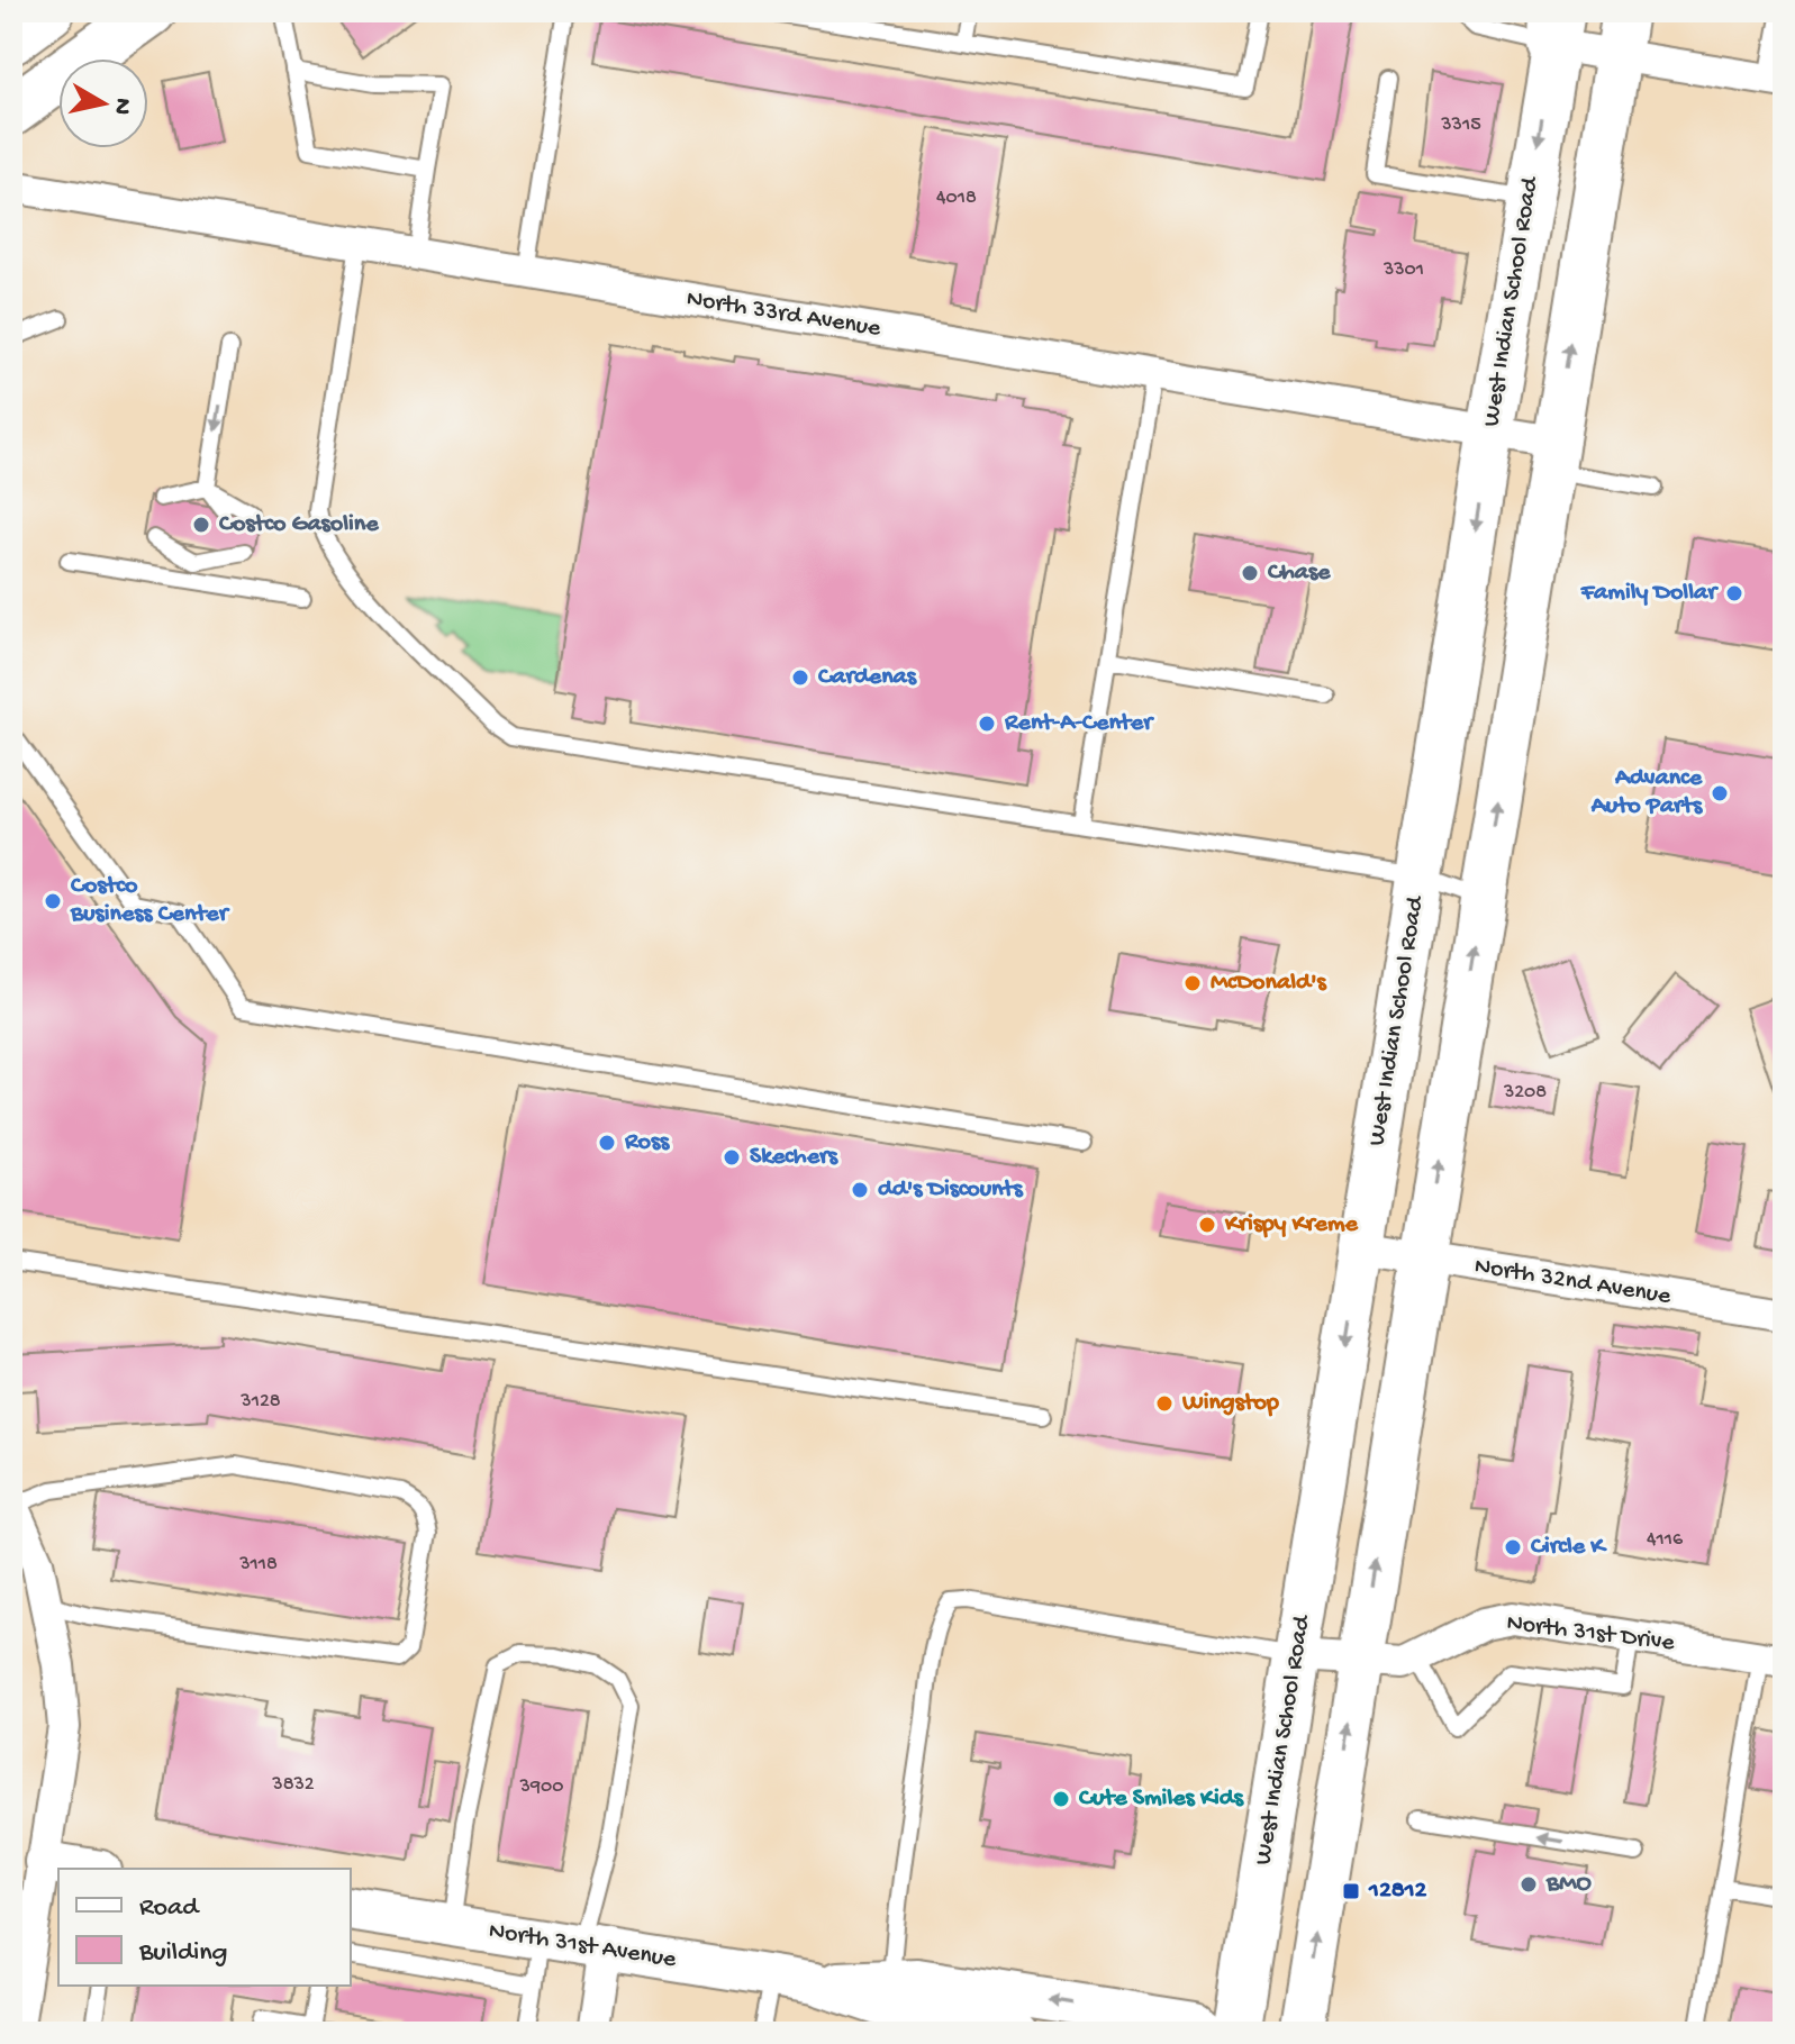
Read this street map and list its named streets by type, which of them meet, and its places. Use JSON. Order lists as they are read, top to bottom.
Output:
{
  "streets": {
    "main road": ["West Indian School Road"],
    "street": [
      "North 33rd Avenue",
      "North 32nd Avenue",
      "North 31st Drive",
      "North 31st Avenue"
    ]
  },
  "crossings": [
    ["West Indian School Road", "North 33rd Avenue"],
    ["West Indian School Road", "North 32nd Avenue"],
    ["West Indian School Road", "North 31st Drive"]
  ],
  "places": {
    "other": [
      "Costco Gasoline",
      "Chase",
      "Family Dollar",
      "Cardenas",
      "Rent-A-Center",
      "Advance Auto Parts",
      "Costco Business Center",
      "McDonald's",
      "Ross",
      "Skechers",
      "dd's Discounts",
      "Krispy Kreme",
      "Wingstop",
      "Circle K",
      "Cute Smiles Kids",
      "BMO"
    ],
    "transit": ["12812"]
  },
  "house_numbers": [
    "3315",
    "4018",
    "3301",
    "3208",
    "3128",
    "4116",
    "3118",
    "3832",
    "3900"
  ],
  "legend": ["Road", "Building"],
  "north": "right"
}
